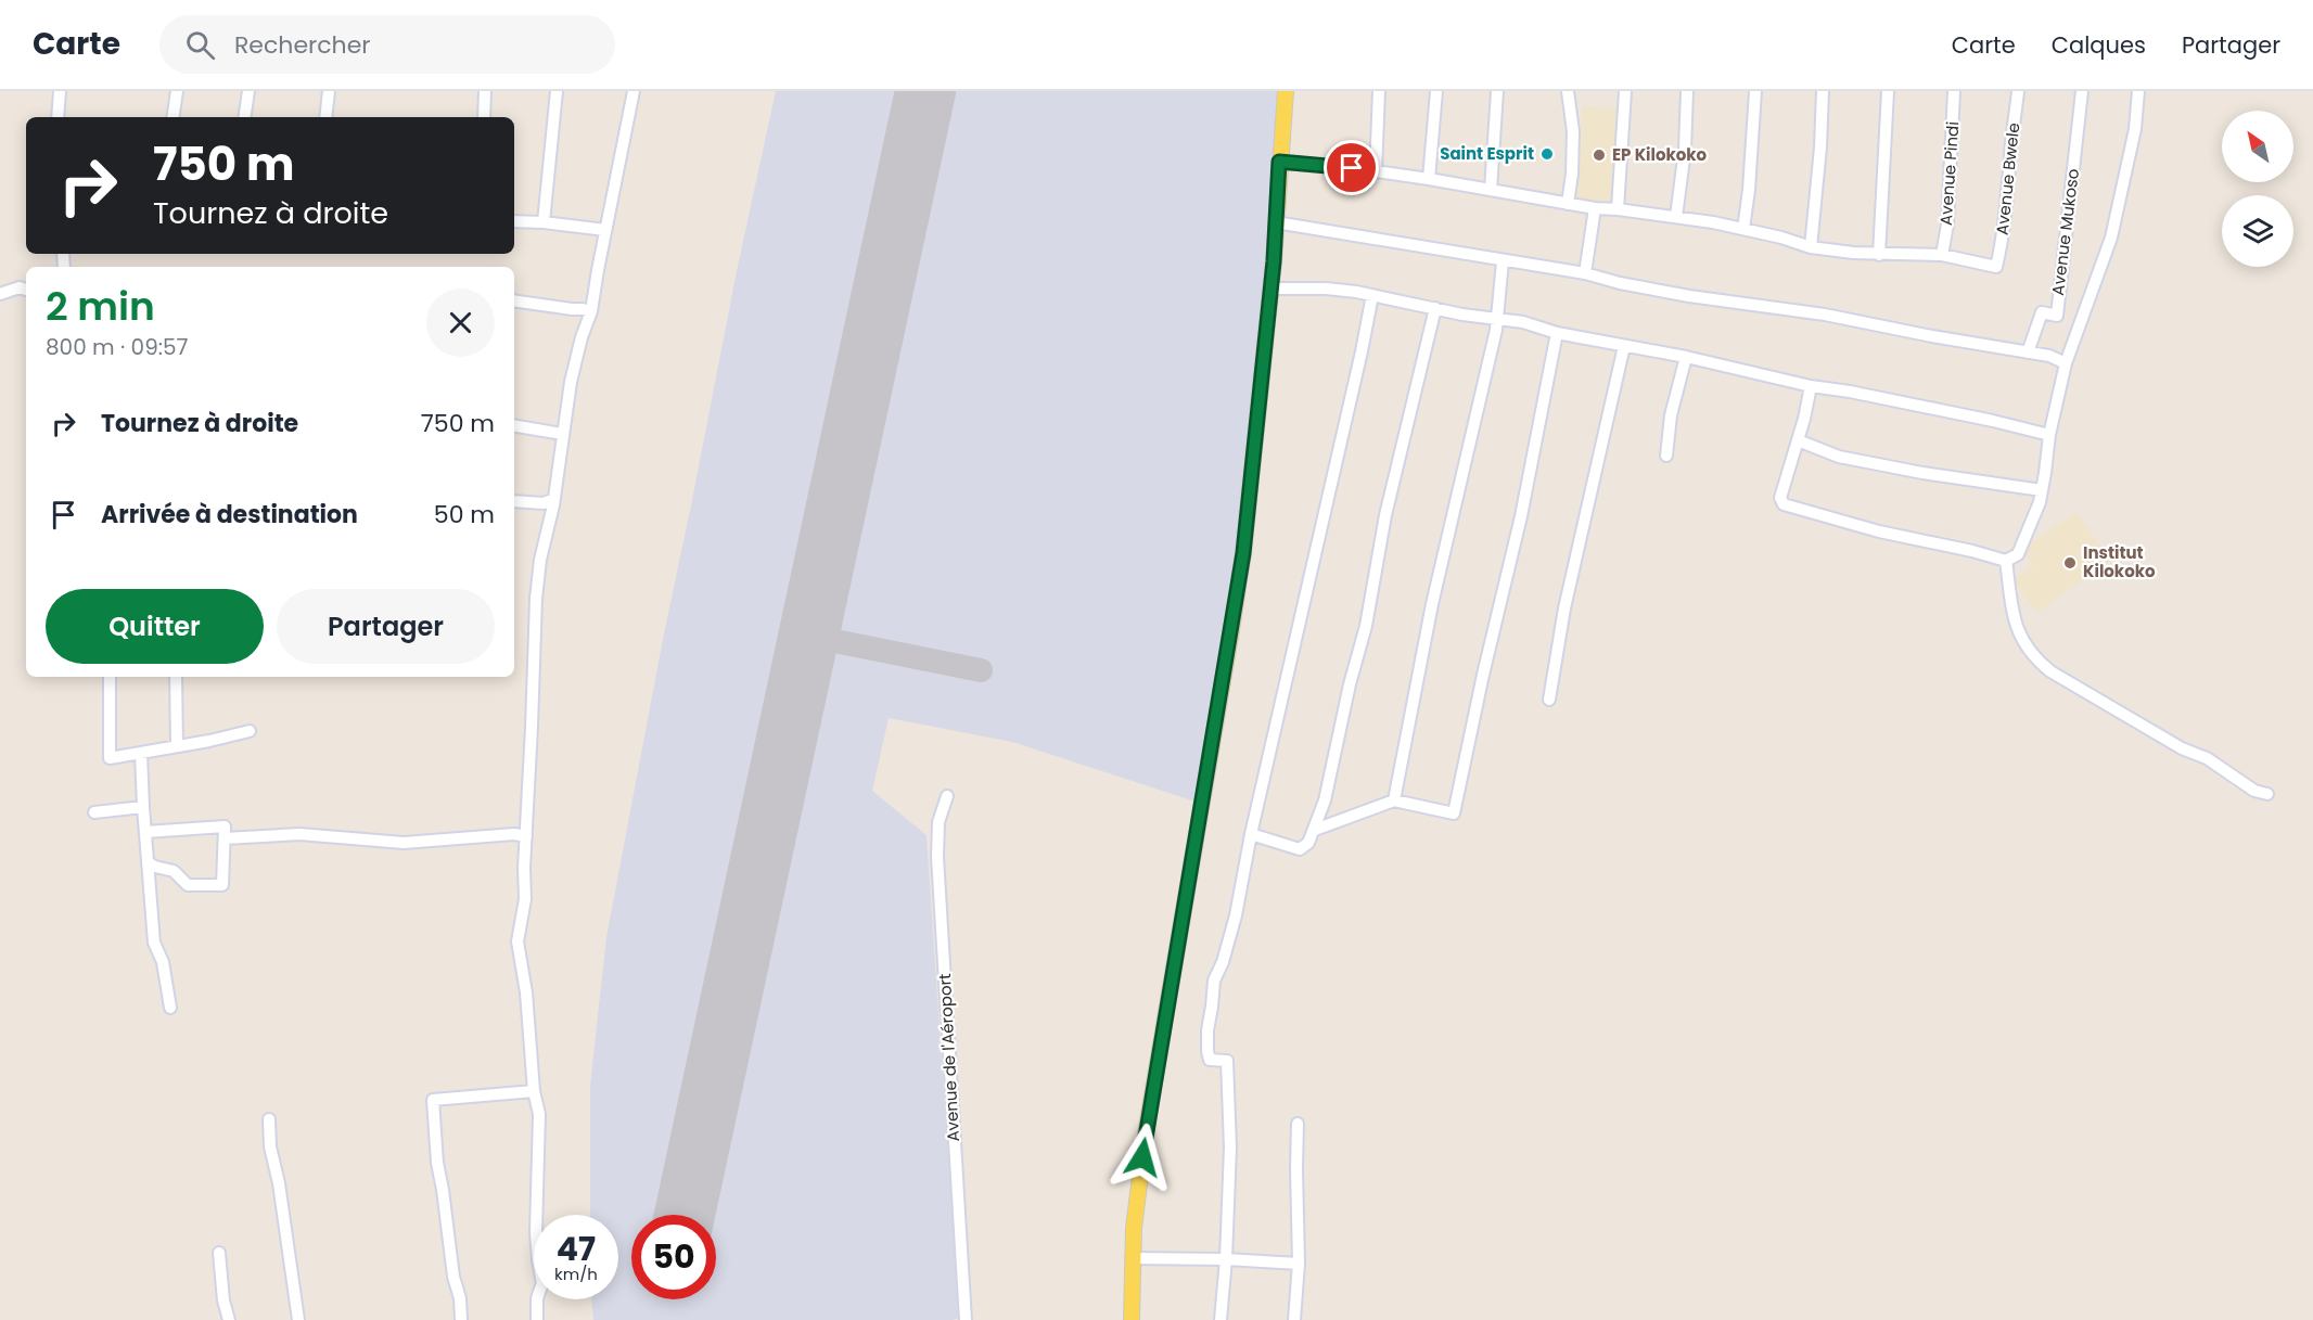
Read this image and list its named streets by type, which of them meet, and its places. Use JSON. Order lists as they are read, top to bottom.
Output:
{
  "streets": {
    "street": [
      "Avenue Pindi",
      "Avenue Bwele",
      "Avenue Mukoso",
      "Avenue de l'Aéroport"
    ]
  },
  "crossings": [
    ["Avenue Pindi", "Avenue Bwele"]
  ],
  "places": ["Saint Esprit", "EP Kilokoko", "Institut Kilokoko"],
  "north": "top left",
  "page": {
    "header": "Carte",
    "search": "Rechercher",
    "nav": ["Carte", "Calques", "Partager"],
    "turn": ["750 m", "Tournez à droite"],
    "heading": ["2 min", "800 m · 09:57"],
    "list": [
      {
        "name": "Tournez à droite",
        "value": "750 m"
      },
      {
        "name": "Arrivée à destination",
        "value": "50 m"
      }
    ],
    "buttons": ["Quitter", "Partager"],
    "speed": "47 km/h",
    "limit": "50"
  }
}
